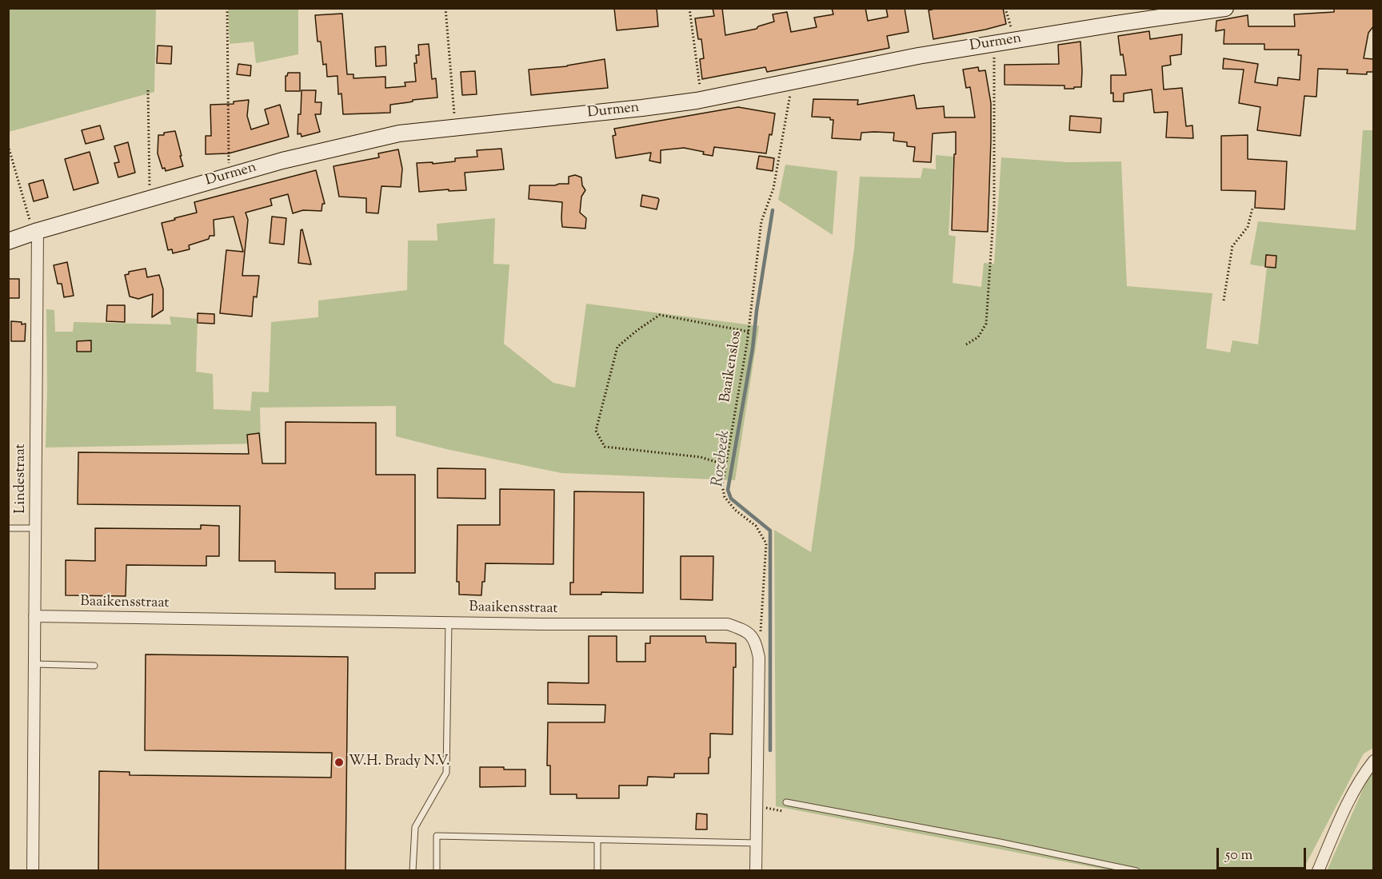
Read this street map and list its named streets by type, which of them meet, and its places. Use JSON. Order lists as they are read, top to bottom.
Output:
{
  "streets": {
    "street": ["Durmen", "Lindestraat", "Baaikensstraat"],
    "path": ["Baaikenslos"]
  },
  "crossings": [
    ["Durmen", "Baaikenslos"],
    ["Durmen", "Lindestraat"],
    ["Baaikenslos", "Baaikensstraat"],
    ["Lindestraat", "Baaikensstraat"]
  ],
  "water": ["Rozebeek"],
  "places": ["W.H. Brady N.V."],
  "scale_bar": "50 m"
}
